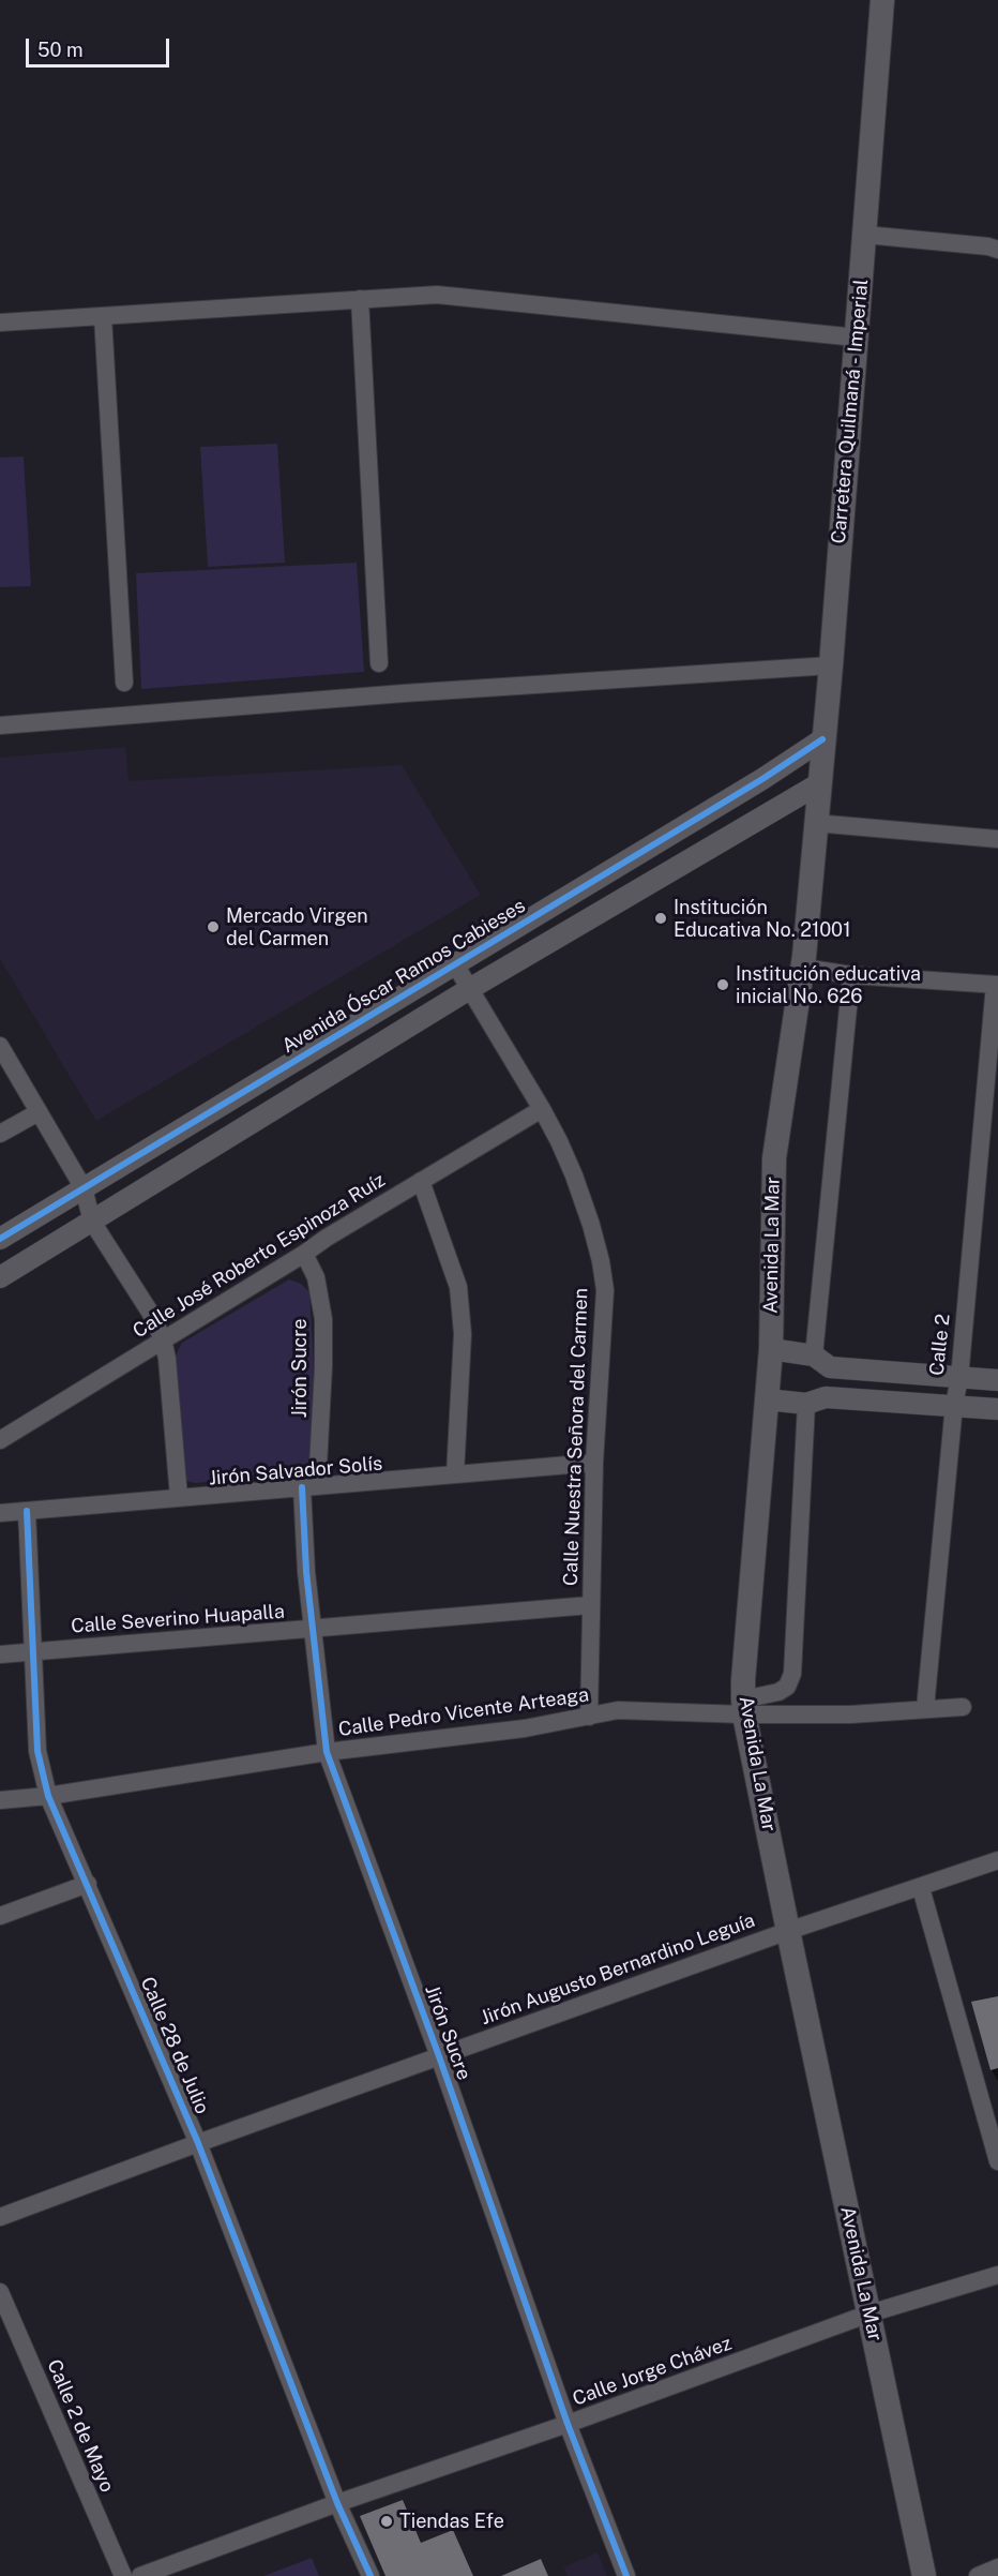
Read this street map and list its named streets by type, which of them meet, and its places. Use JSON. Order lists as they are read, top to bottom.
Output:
{
  "streets": {
    "main road": ["Carretera Quilmaná - Imperial", "Avenida La Mar"],
    "street": [
      "Avenida Óscar Ramos Cabieses",
      "Calle José Roberto Espinoza Ruíz",
      "Calle 2",
      "Jirón Sucre",
      "Calle Nuestra Señora del Carmen",
      "Jirón Salvador Solís",
      "Calle Severino Huapalla",
      "Calle Pedro Vicente Arteaga",
      "Jirón Augusto Bernardino Leguía",
      "Calle 28 de Julio",
      "Calle Jorge Chávez",
      "Calle 2 de Mayo"
    ]
  },
  "crossings": [
    ["Carretera Quilmaná - Imperial", "Avenida Óscar Ramos Cabieses"],
    ["Carretera Quilmaná - Imperial", "Avenida La Mar"],
    ["Avenida Óscar Ramos Cabieses", "Calle Nuestra Señora del Carmen"],
    ["Avenida La Mar", "Calle Pedro Vicente Arteaga"],
    ["Avenida La Mar", "Jirón Augusto Bernardino Leguía"],
    ["Avenida La Mar", "Calle Jorge Chávez"],
    ["Calle José Roberto Espinoza Ruíz", "Jirón Sucre"],
    ["Calle José Roberto Espinoza Ruíz", "Calle Nuestra Señora del Carmen"],
    ["Jirón Sucre", "Jirón Salvador Solís"],
    ["Jirón Sucre", "Calle Severino Huapalla"],
    ["Jirón Sucre", "Calle Pedro Vicente Arteaga"],
    ["Jirón Sucre", "Jirón Augusto Bernardino Leguía"],
    ["Jirón Sucre", "Calle Jorge Chávez"],
    ["Calle Nuestra Señora del Carmen", "Jirón Salvador Solís"],
    ["Calle Nuestra Señora del Carmen", "Calle Severino Huapalla"],
    ["Calle Nuestra Señora del Carmen", "Calle Pedro Vicente Arteaga"],
    ["Jirón Salvador Solís", "Calle 28 de Julio"],
    ["Calle Severino Huapalla", "Calle 28 de Julio"],
    ["Calle Pedro Vicente Arteaga", "Calle 28 de Julio"],
    ["Jirón Augusto Bernardino Leguía", "Calle 28 de Julio"],
    ["Calle 28 de Julio", "Calle Jorge Chávez"]
  ],
  "places": [
    "Institución Educativa No. 21001",
    "Mercado Virgen del Carmen",
    "Institución educativa inicial No. 626",
    "Tiendas Efe"
  ],
  "scale_bar": "50 m"
}
